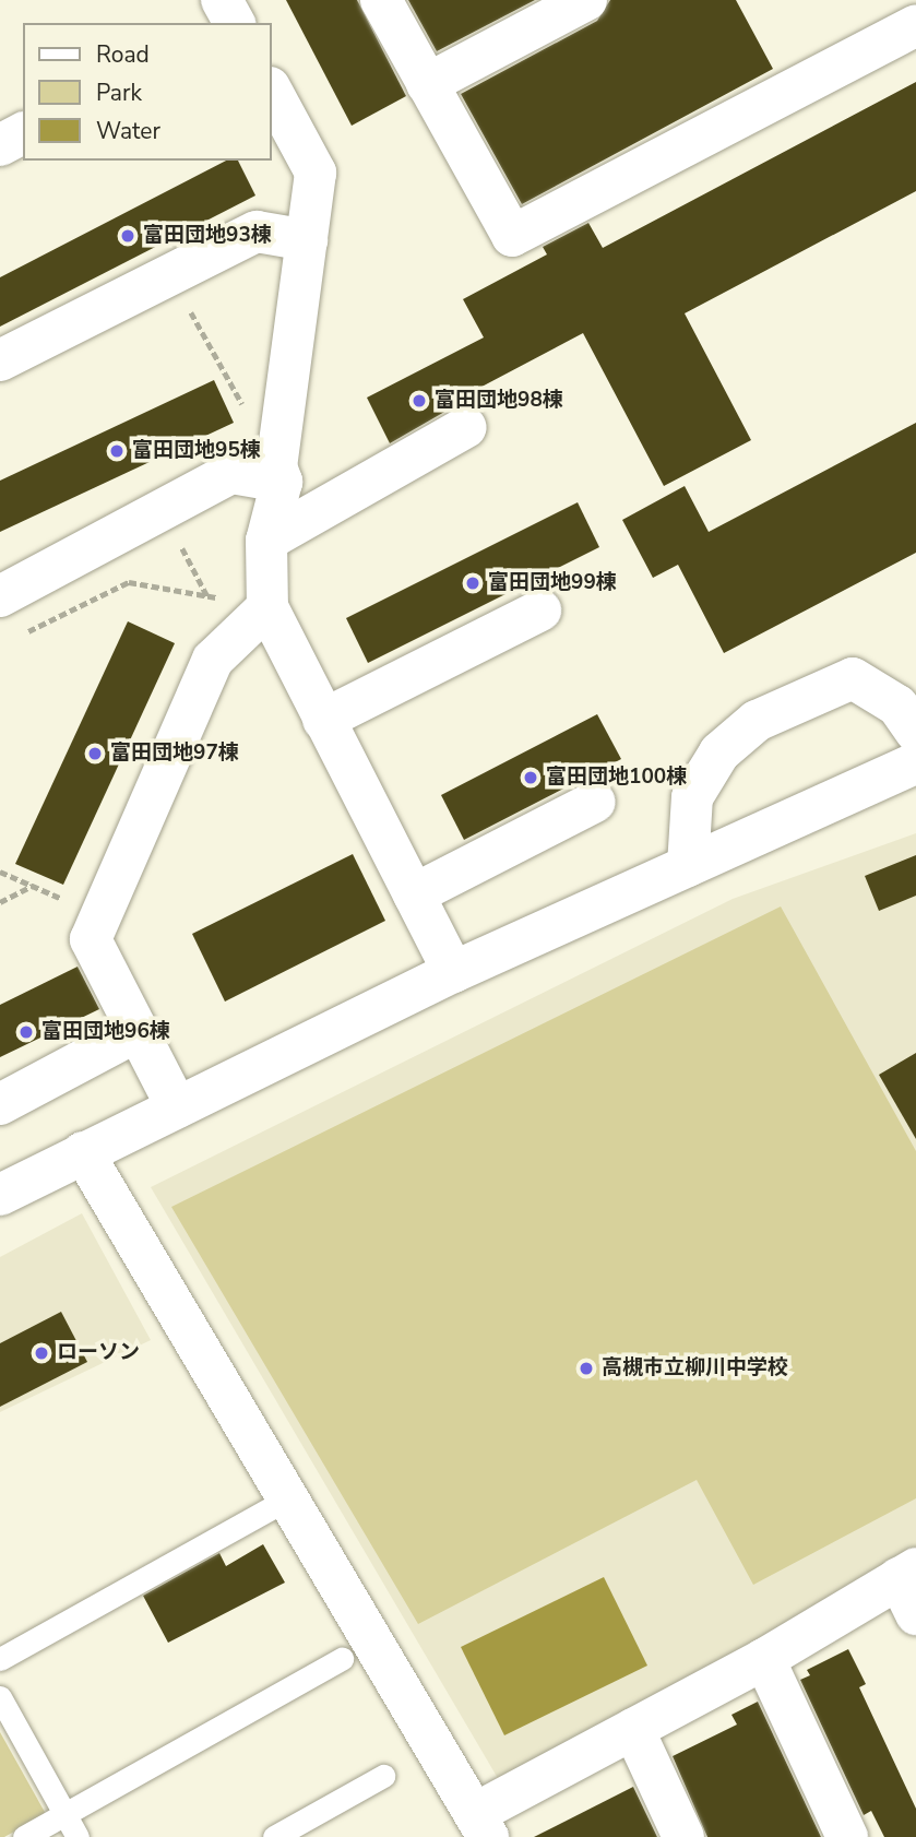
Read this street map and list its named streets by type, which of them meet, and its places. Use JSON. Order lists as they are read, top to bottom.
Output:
{
  "places": [
    "富田団地93棟",
    "富田団地98棟",
    "富田団地95棟",
    "富田団地99棟",
    "富田団地97棟",
    "富田団地100棟",
    "富田団地96棟",
    "ローソン",
    "高槻市立柳川中学校"
  ],
  "legend": ["Road", "Park", "Water"]
}
